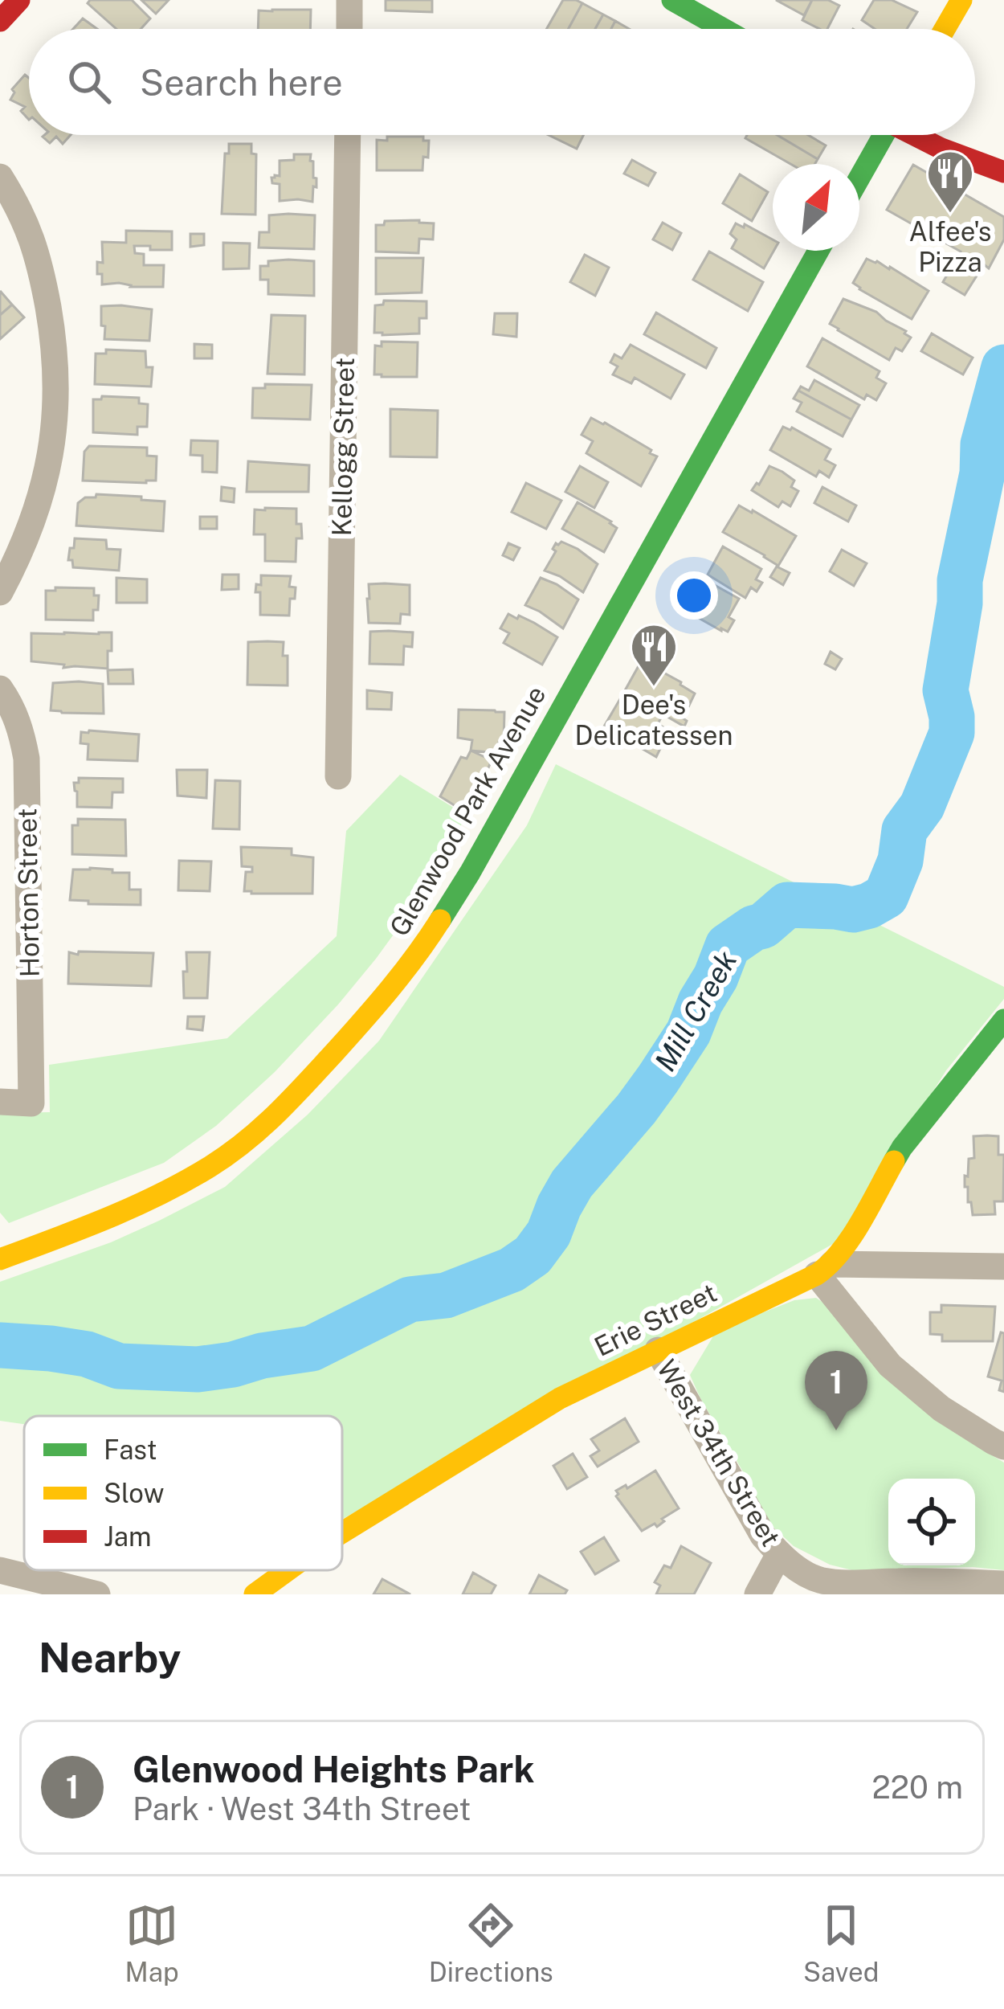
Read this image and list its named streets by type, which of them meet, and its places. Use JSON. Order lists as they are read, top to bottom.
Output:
{
  "streets": {
    "main road": ["Glenwood Park Avenue", "Erie Street"],
    "street": ["Kellogg Street", "Horton Street", "West 34th Street"]
  },
  "crossings": [
    ["Erie Street", "West 34th Street"]
  ],
  "water": ["Mill Creek"],
  "places": {
    "restaurant": ["Alfee's Pizza", "Dee's Delicatessen"]
  },
  "legend": ["Fast", "Slow", "Jam"],
  "north": "top right",
  "page": {
    "search": "Search here",
    "pins": "1",
    "heading": "Nearby",
    "list": [
      {
        "mark": "1",
        "name": "Glenwood Heights Park",
        "note": "Park · West 34th Street",
        "value": "220 m"
      }
    ],
    "nav": ["Map", "Directions", "Saved"]
  }
}
